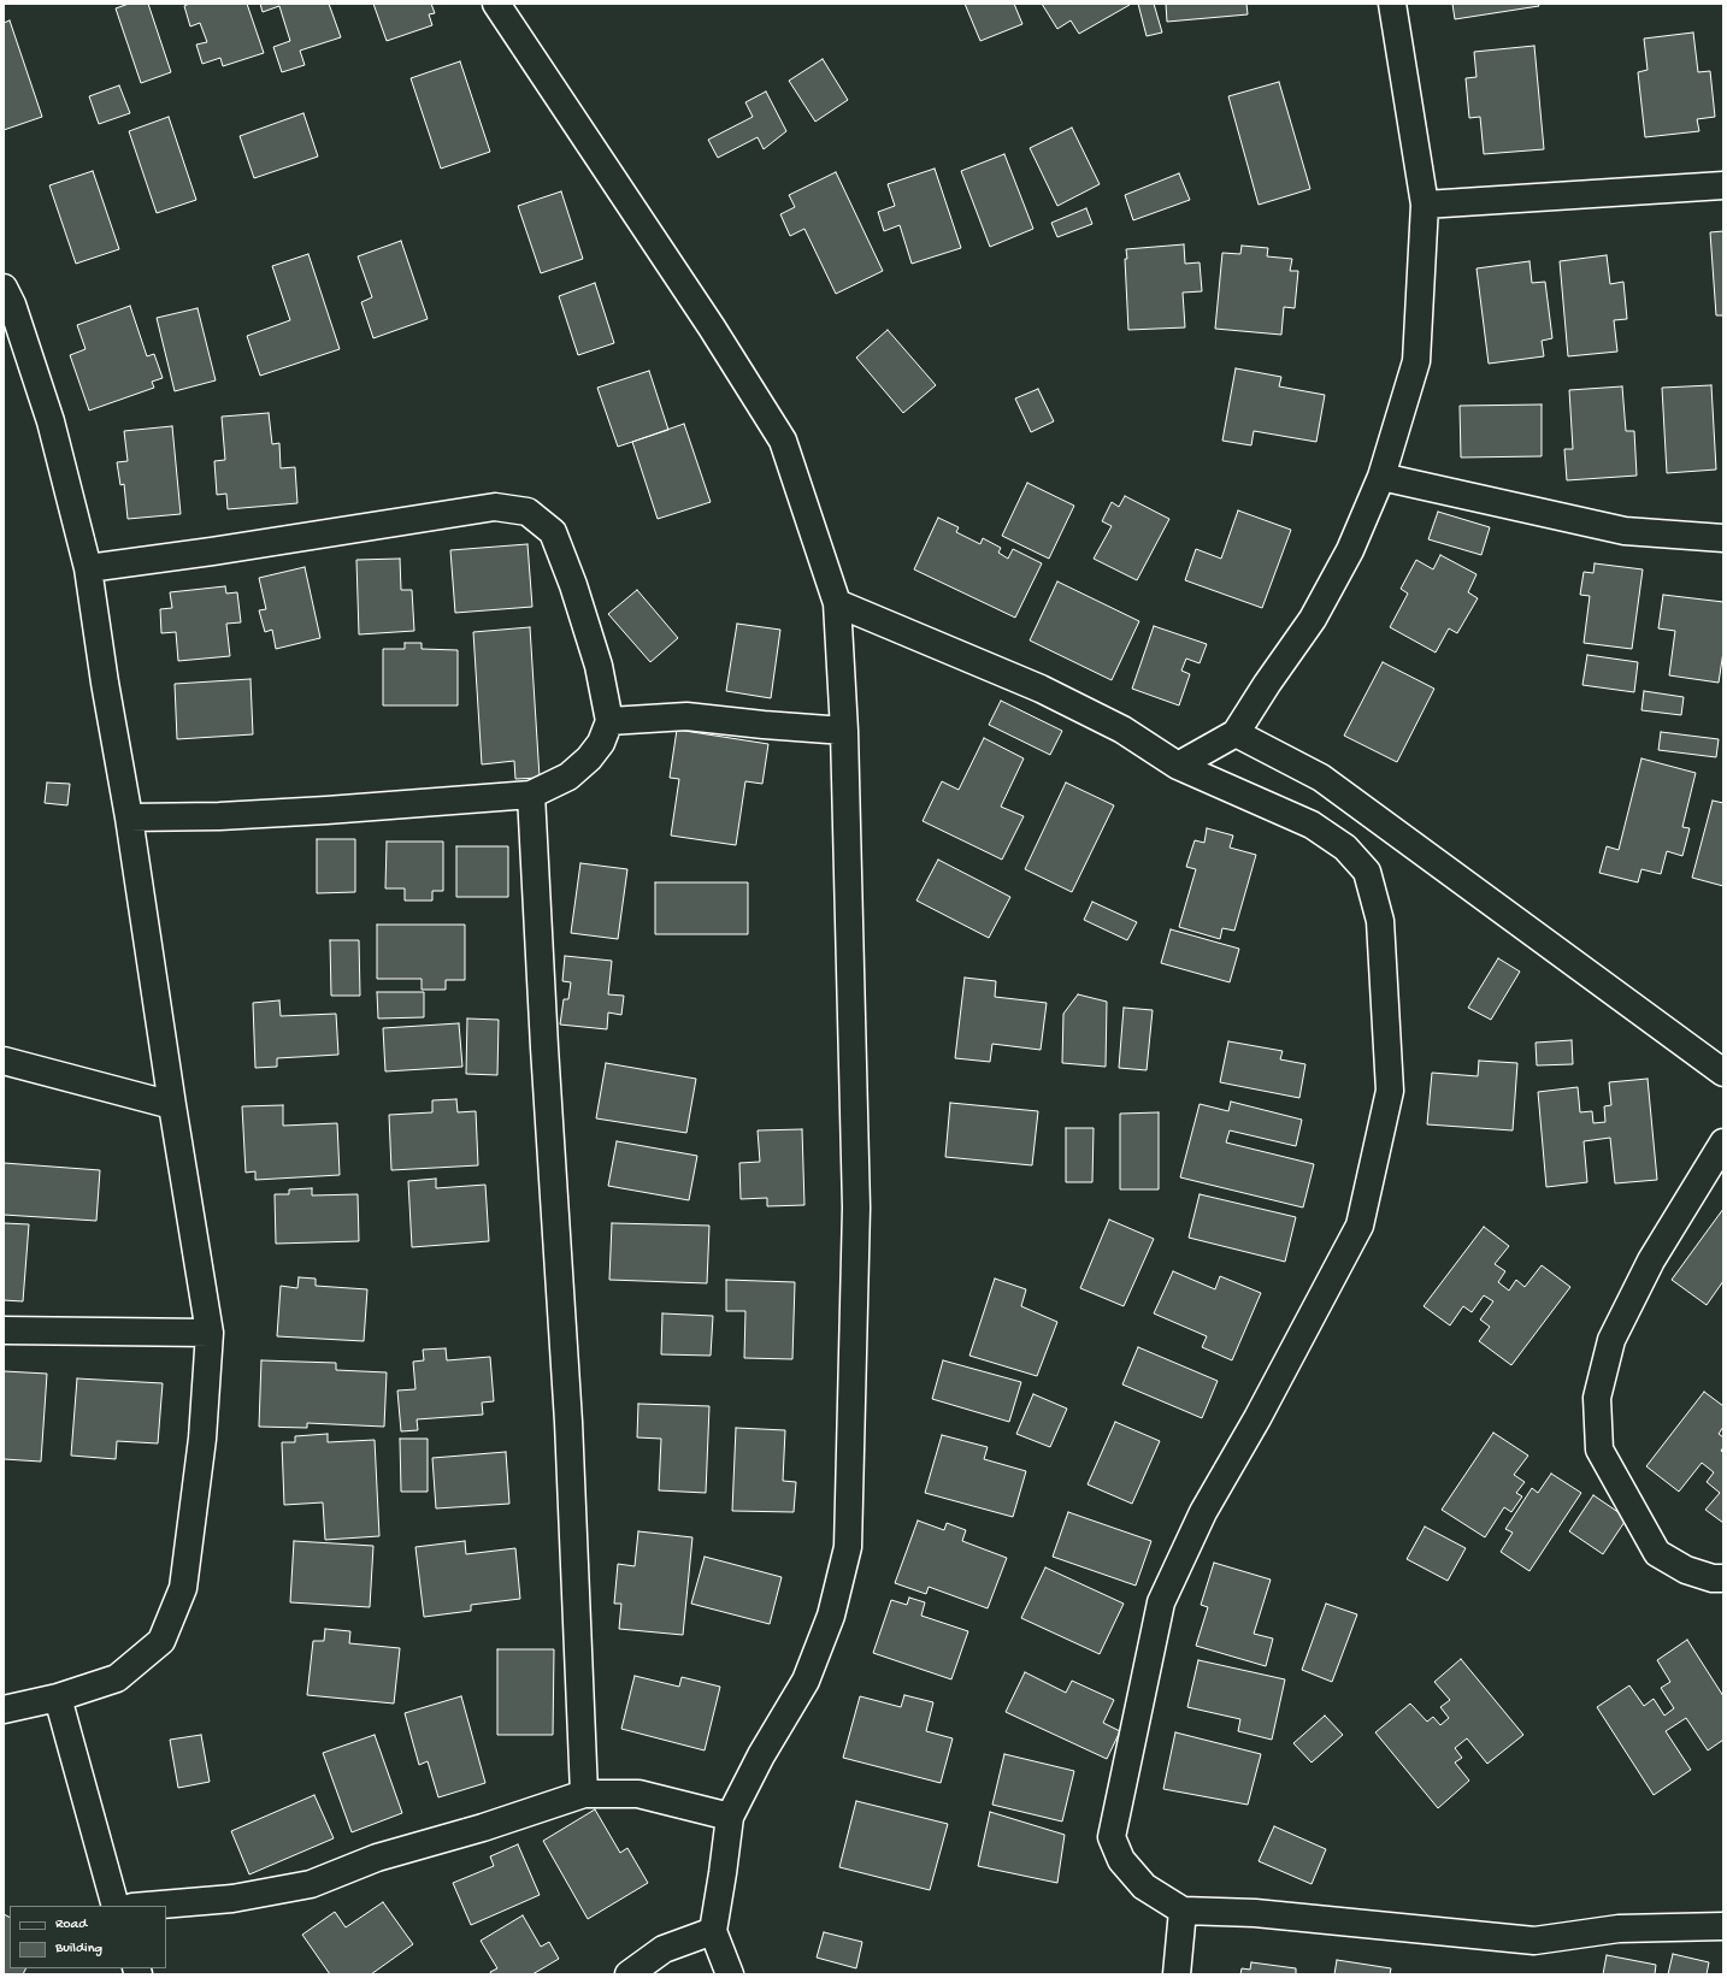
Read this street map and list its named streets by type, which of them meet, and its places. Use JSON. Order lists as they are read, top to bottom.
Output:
{
  "legend": ["Road", "Building"]
}
